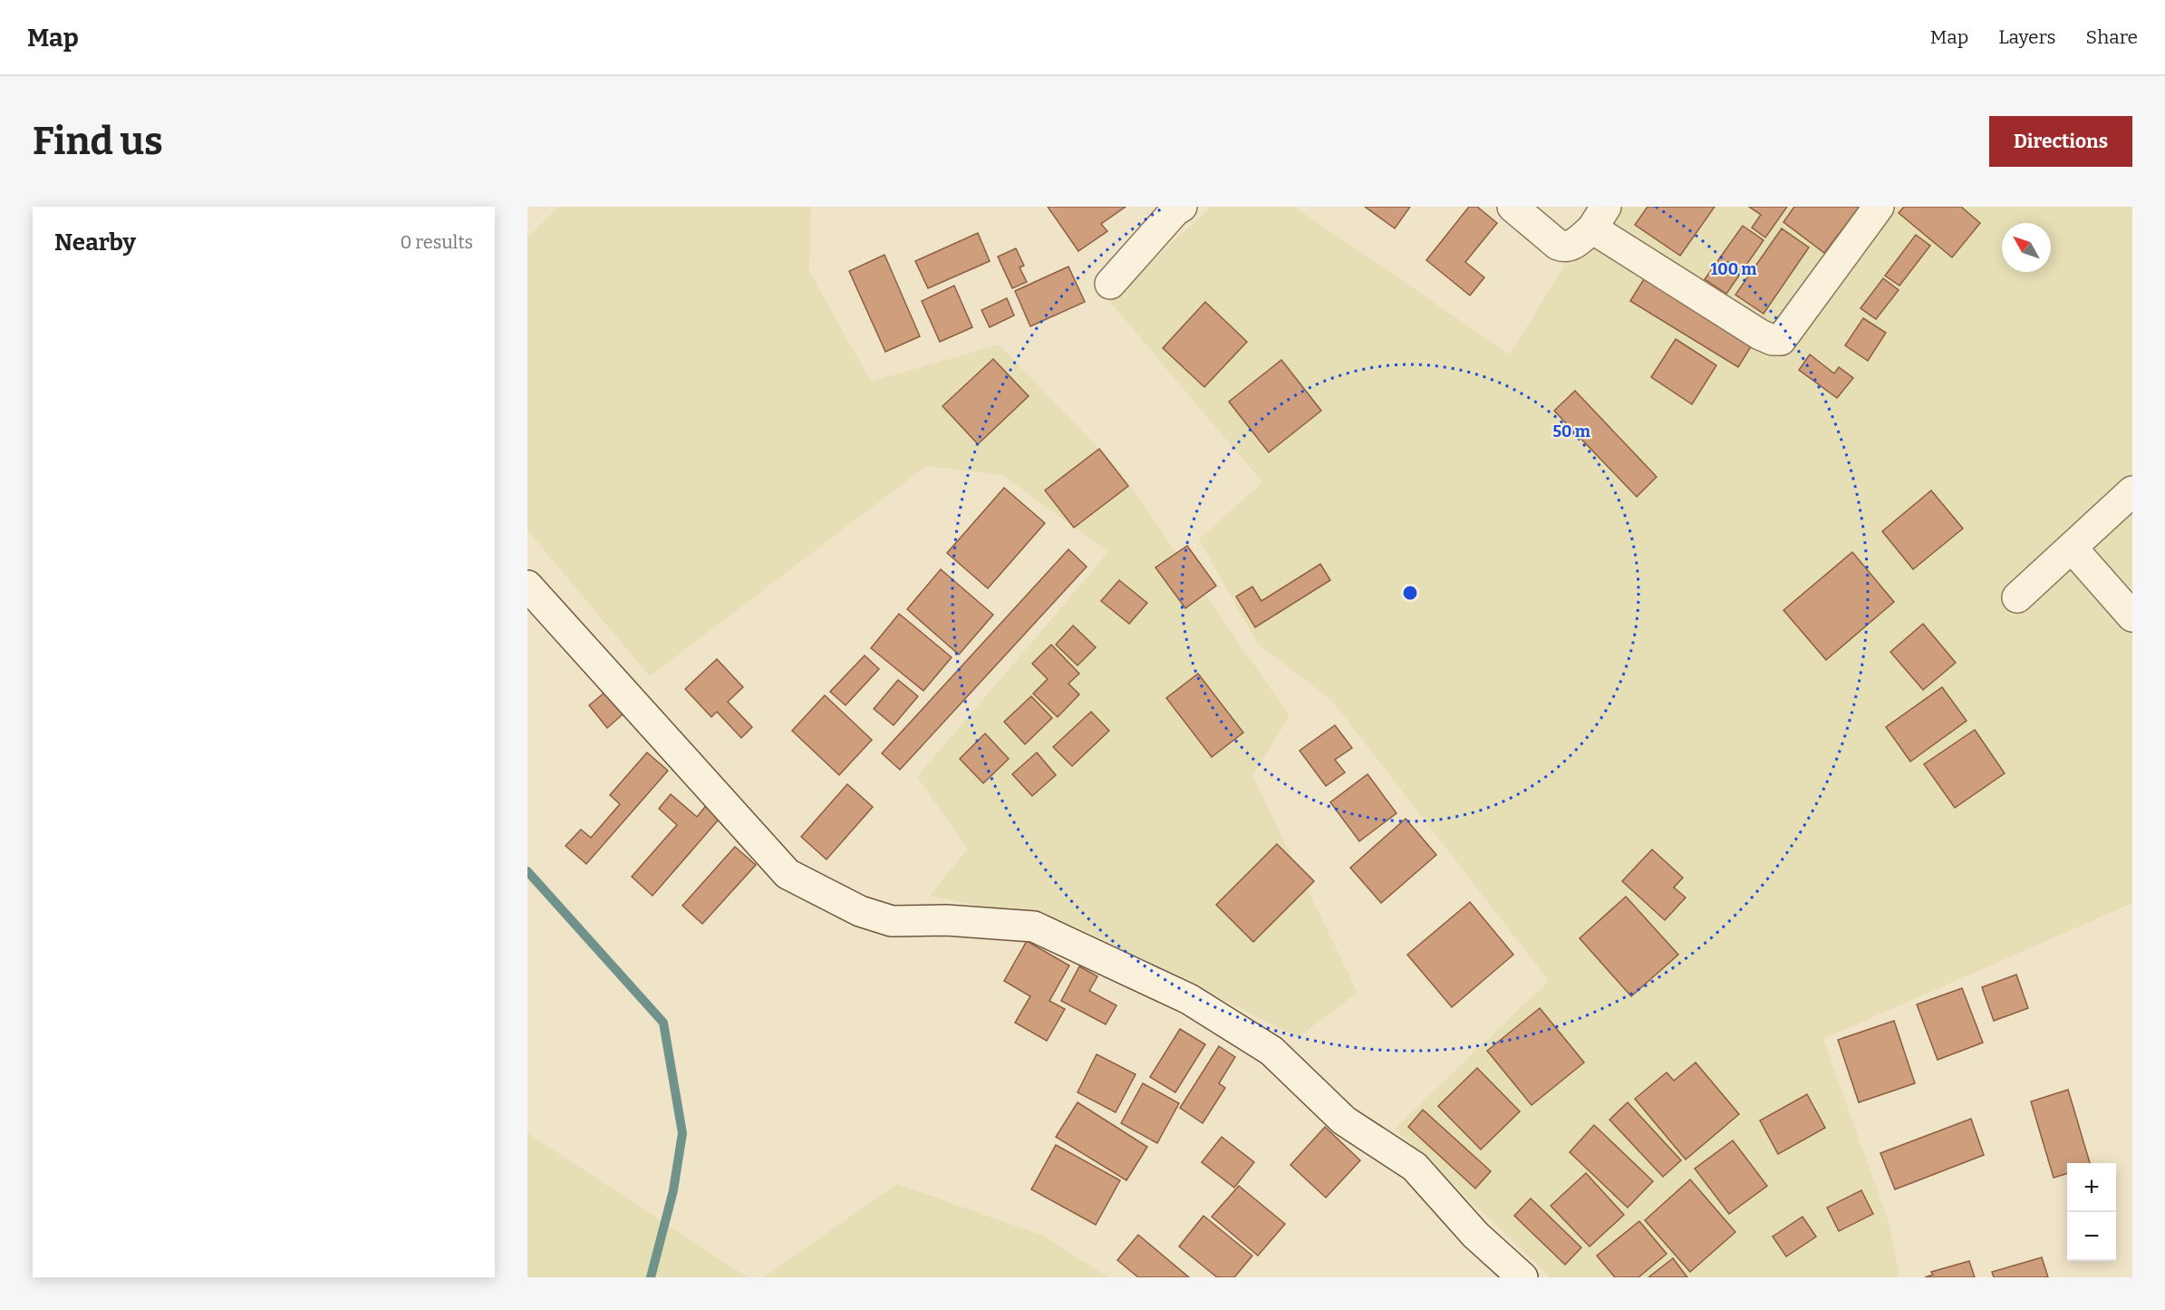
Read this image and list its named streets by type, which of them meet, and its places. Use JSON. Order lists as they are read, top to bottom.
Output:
{
  "north": "top left",
  "page": {
    "header": "Map",
    "nav": ["Map", "Layers", "Share"],
    "buttons": "Directions",
    "title": "Find us",
    "heading": ["Nearby", "0 results"],
    "map_buttons": ["+", "−"]
  },
  "rings": ["100 m", "50 m"]
}
